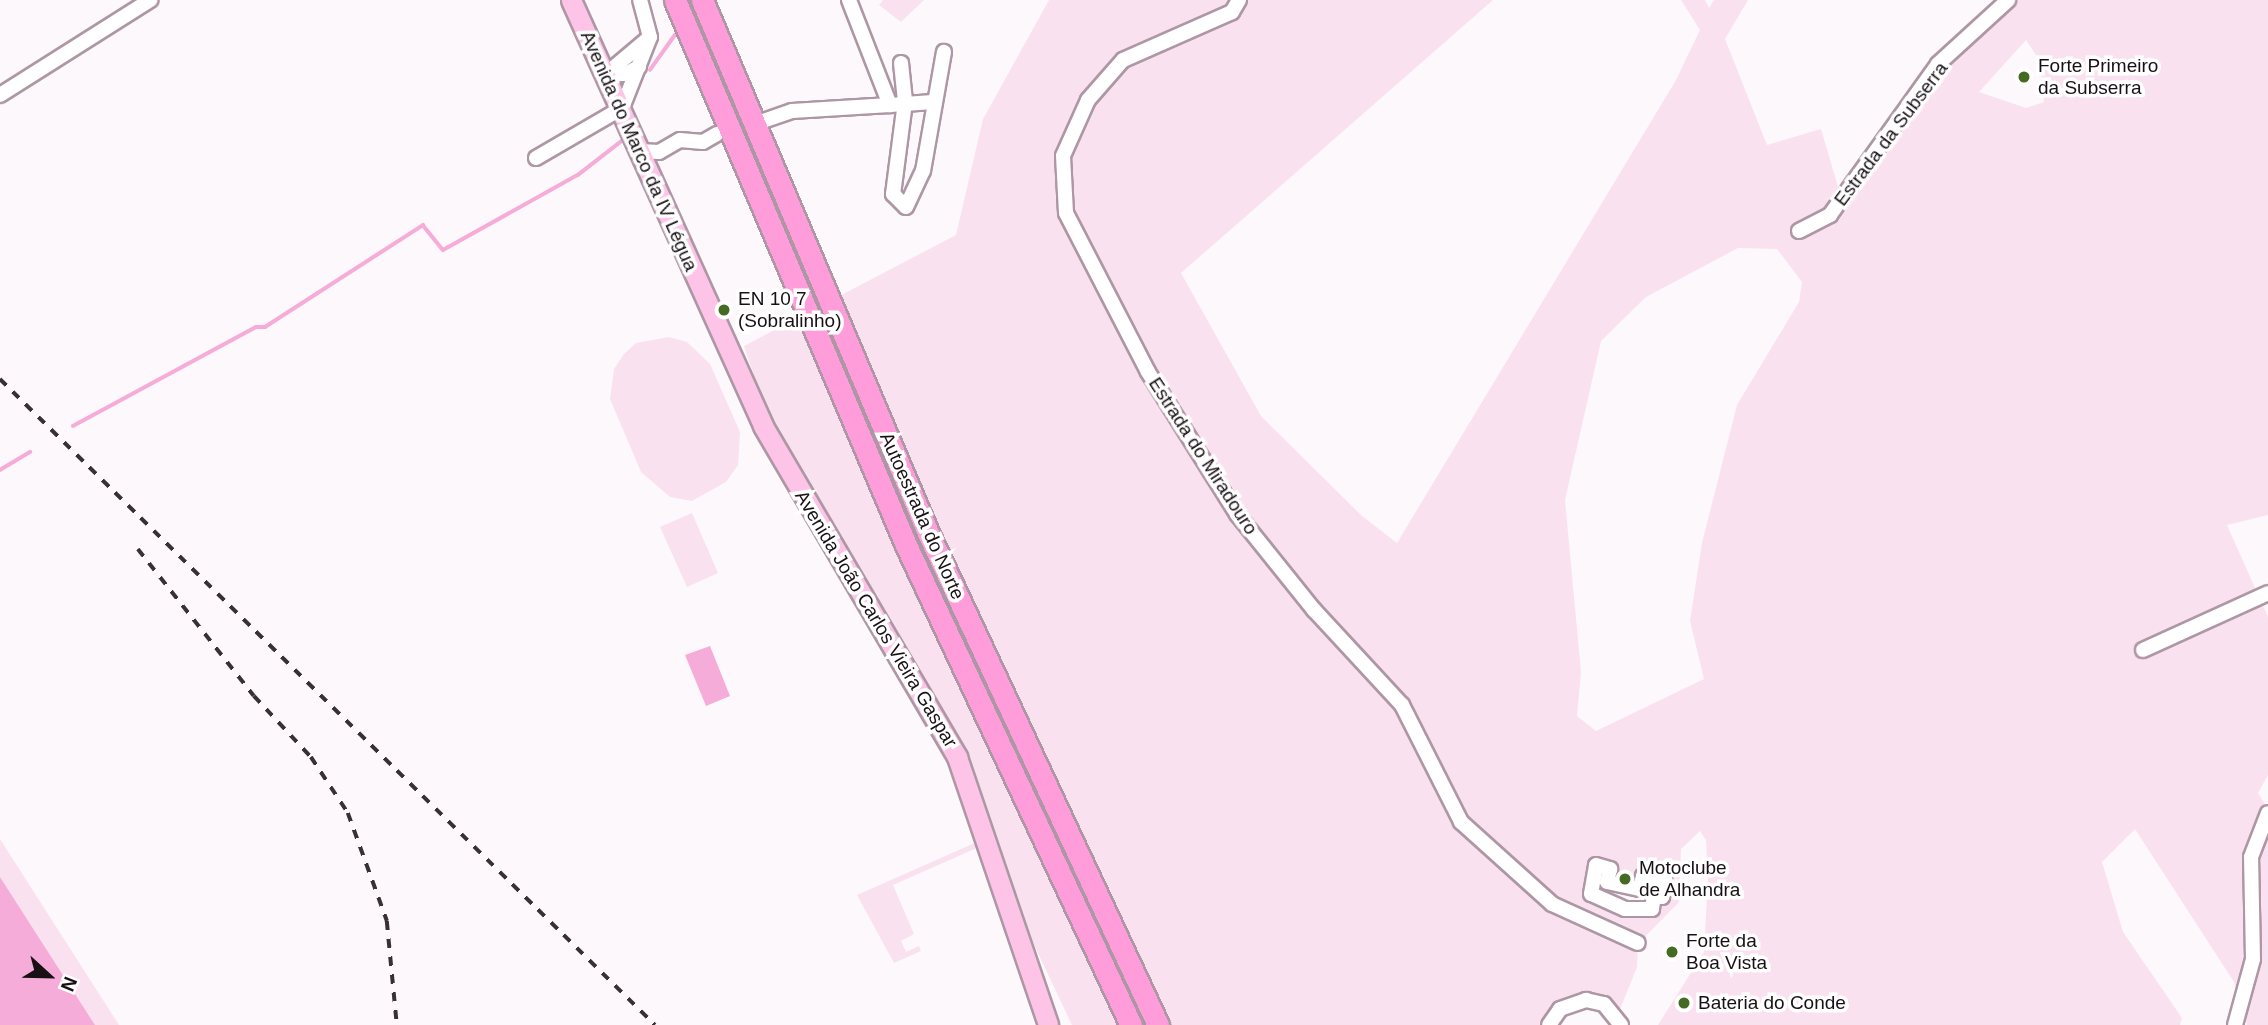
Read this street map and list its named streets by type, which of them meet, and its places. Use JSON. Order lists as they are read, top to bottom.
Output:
{
  "streets": {
    "highway": ["Autoestrada do Norte"],
    "main road": ["Avenida do Marco da IV Légua", "Avenida João Carlos Vieira Gaspar"],
    "street": ["Estrada da Subserra", "Estrada do Miradouro"]
  },
  "crossings": [
    ["Avenida do Marco da IV Légua", "Avenida João Carlos Vieira Gaspar"]
  ],
  "places": [
    "Forte Primeiro da Subserra",
    "EN 10 7 (Sobralinho)",
    "Motoclube de Alhandra",
    "Forte da Boa Vista",
    "Bateria do Conde"
  ],
  "north": "right"
}
